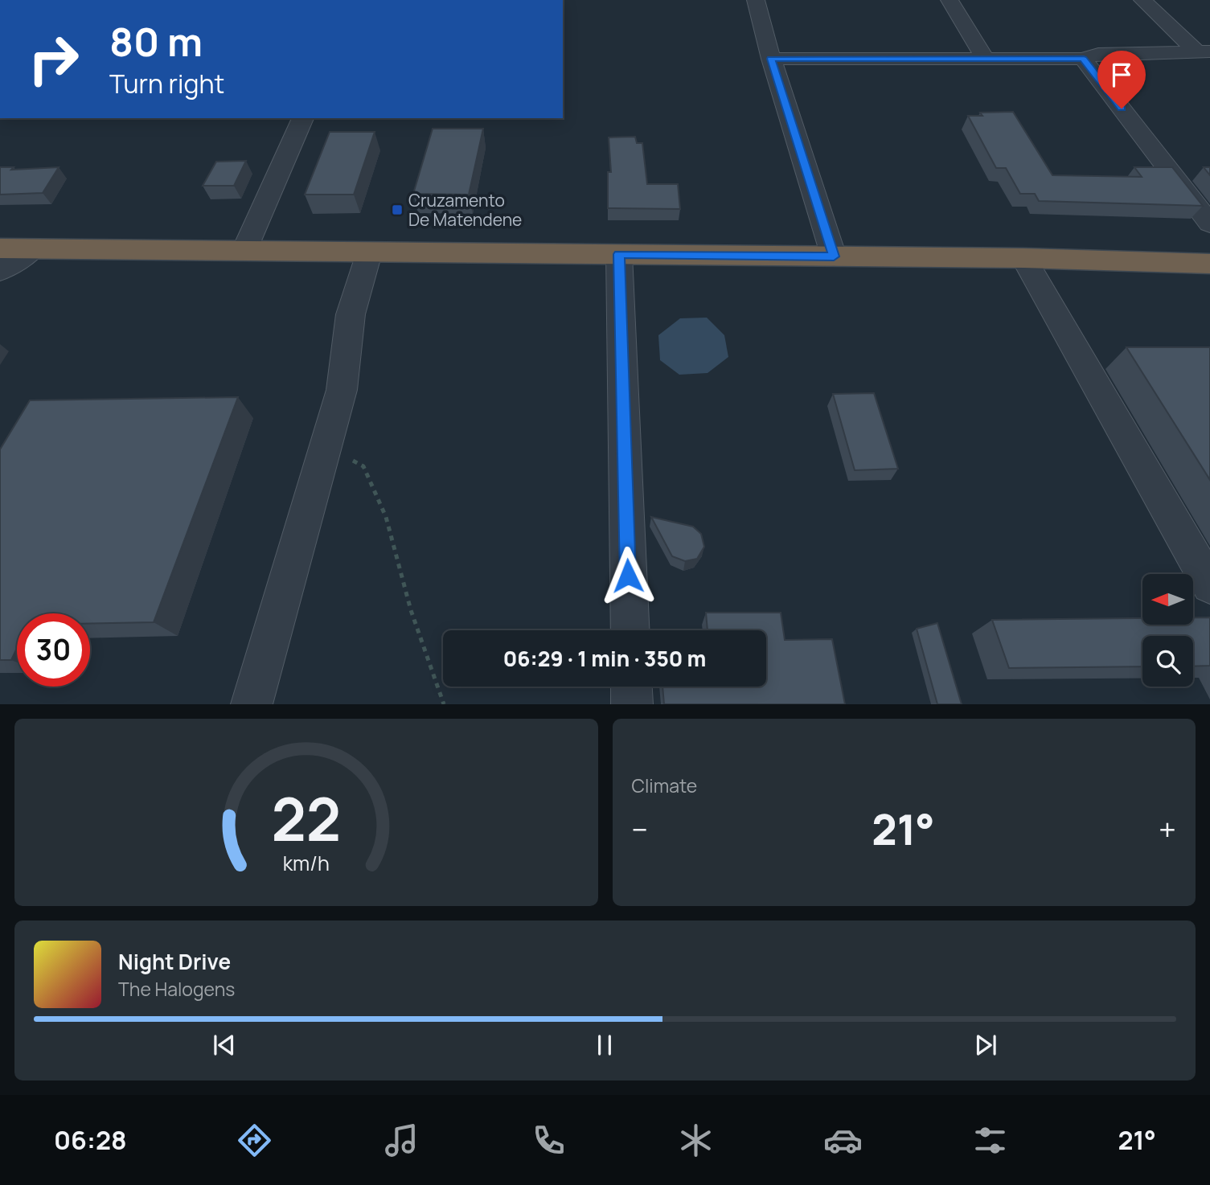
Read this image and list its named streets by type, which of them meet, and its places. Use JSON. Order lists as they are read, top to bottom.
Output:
{
  "places": {
    "transit": ["Cruzamento De Matendene"]
  },
  "north": "left",
  "page": {
    "turn": ["80 m", "Turn right"],
    "limit": "30",
    "trip": "06:29 · 1 min · 350 m",
    "tile": "Climate",
    "heat": ["−", "21°", "+"],
    "song": ["Night Drive", "The Halogens"],
    "tabs": ["06:28", "21°"],
    "gauge": ["22", "km/h"]
  }
}
